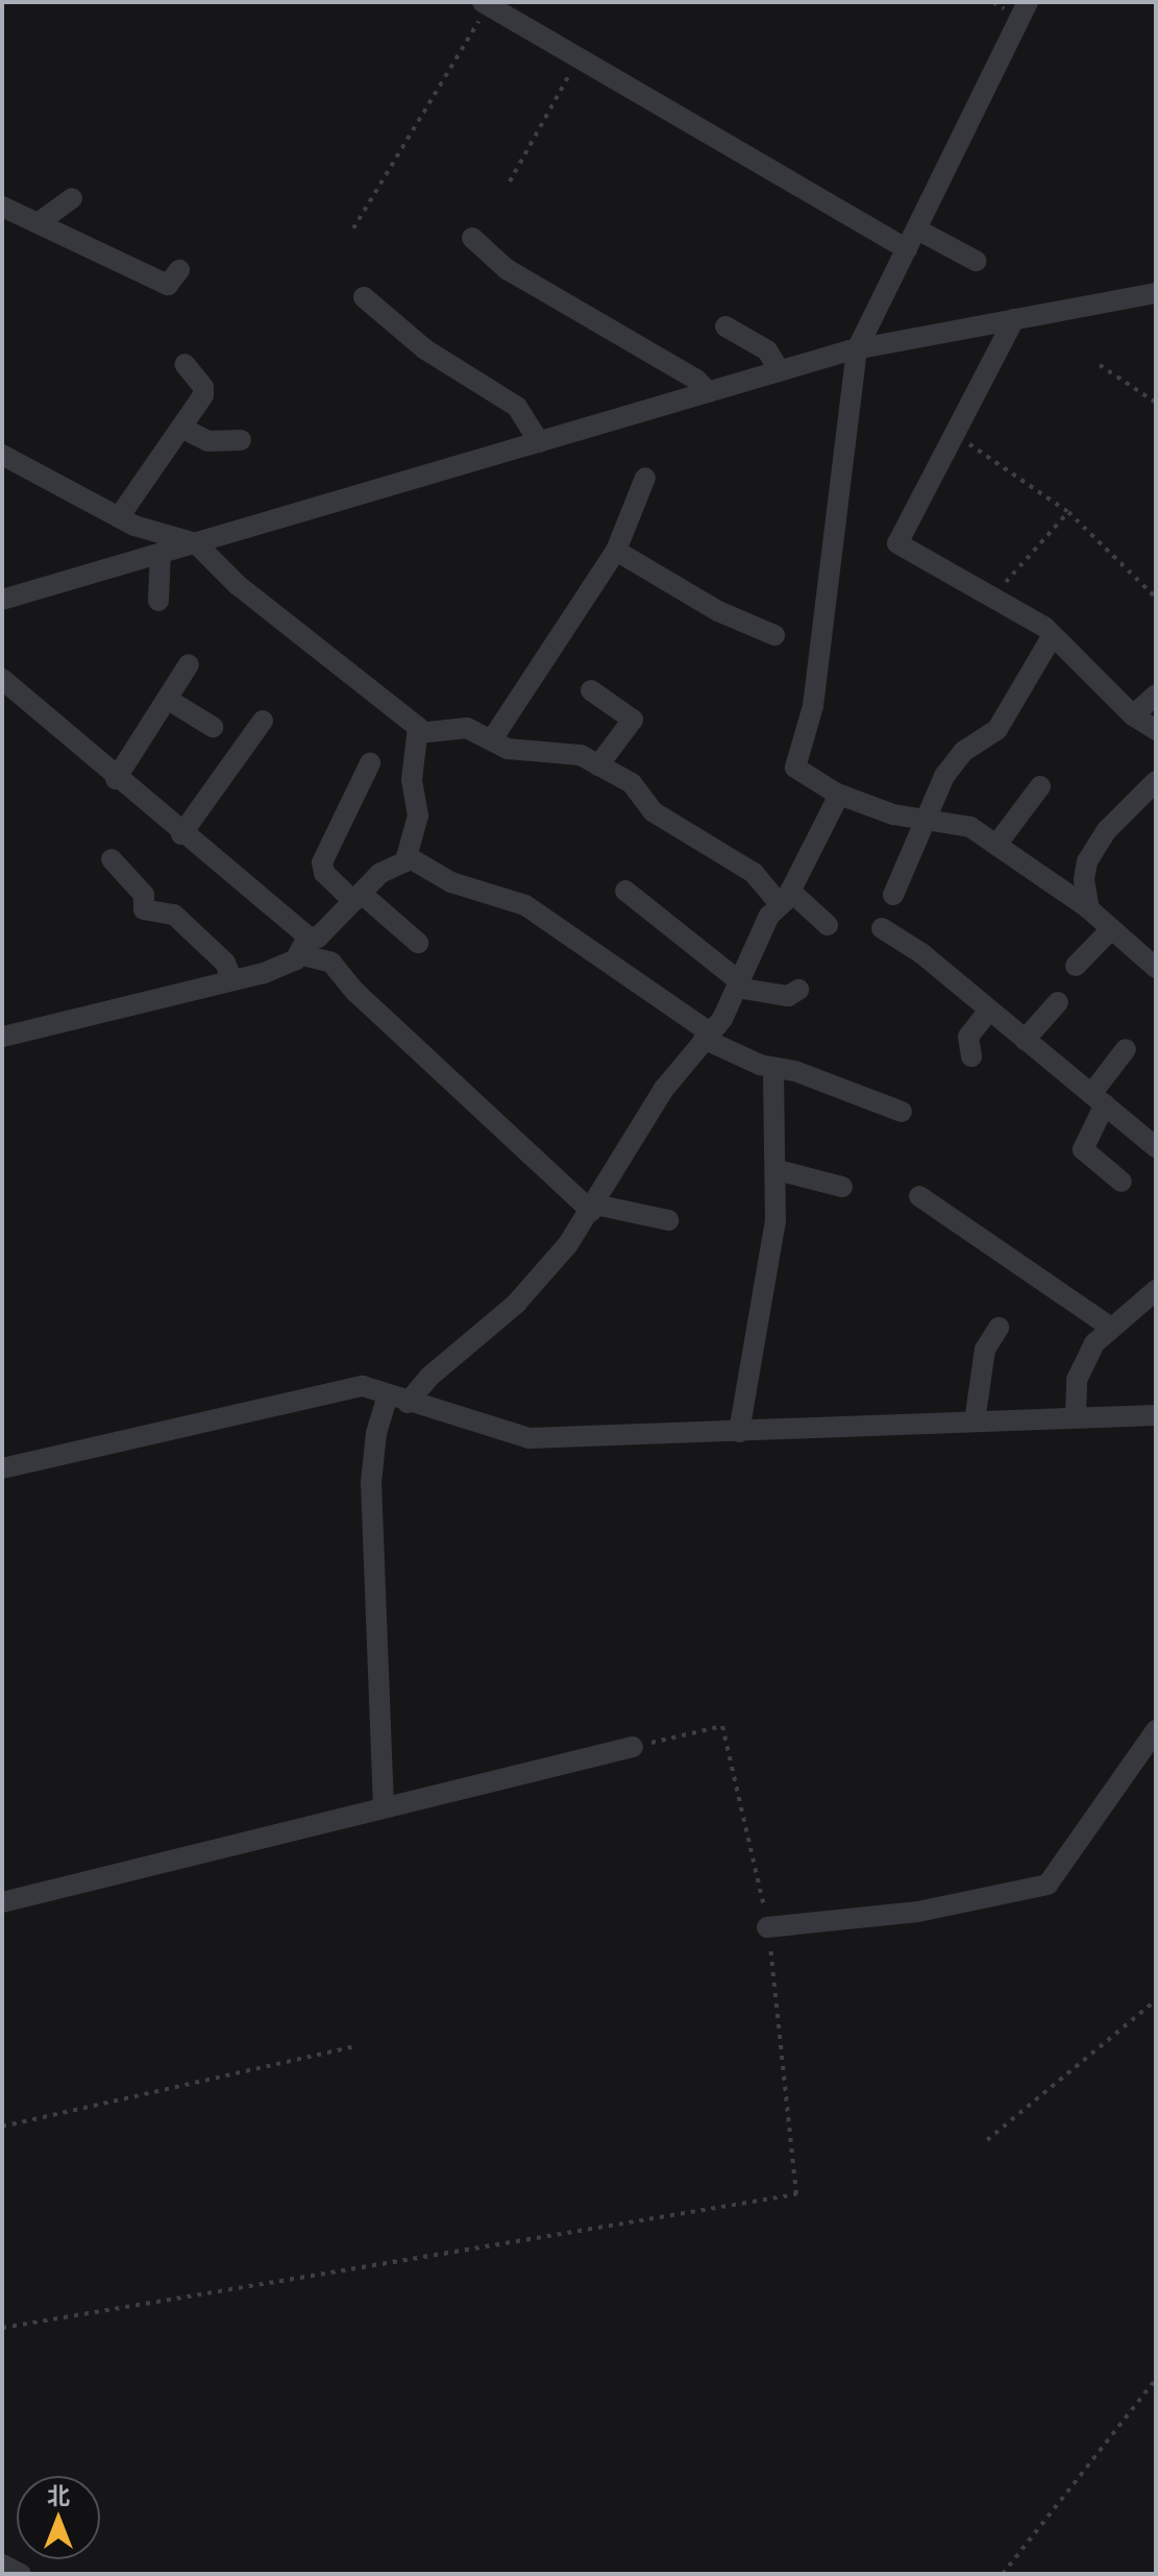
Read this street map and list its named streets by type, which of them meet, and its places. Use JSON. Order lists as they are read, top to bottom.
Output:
{
  "north": "top"
}
